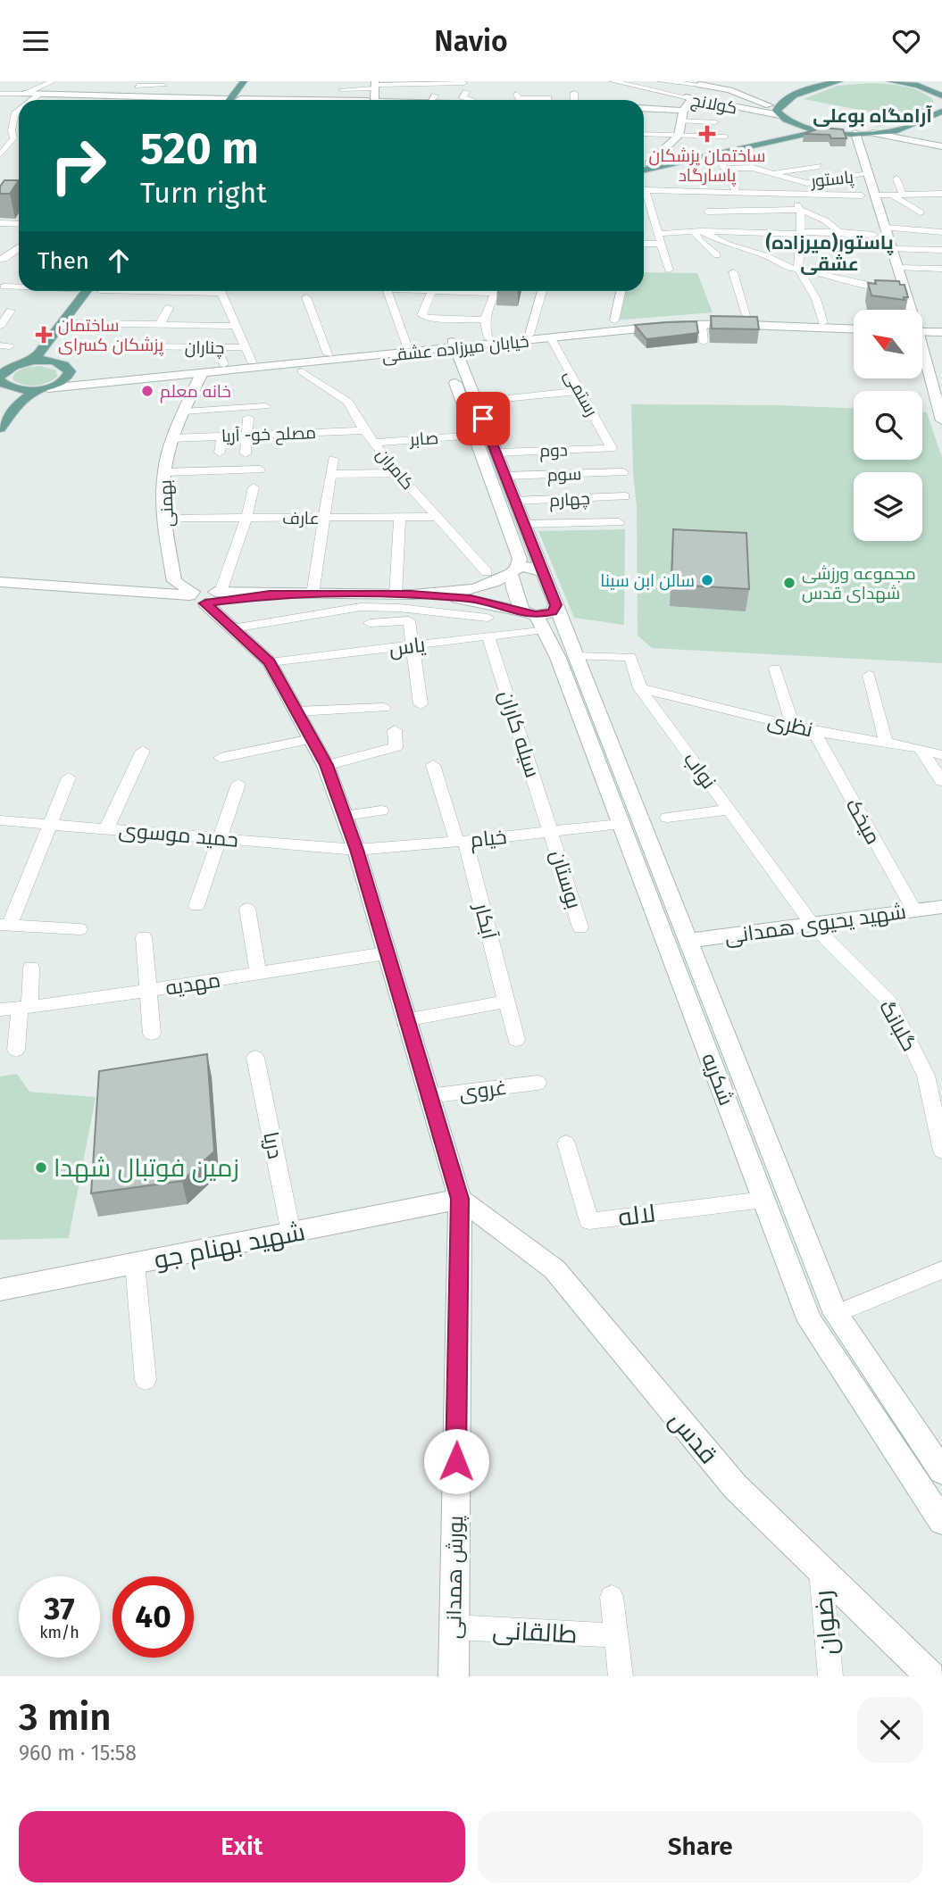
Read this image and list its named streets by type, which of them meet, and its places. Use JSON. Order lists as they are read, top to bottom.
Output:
{
  "streets": {
    "main road": [
      "کولانج",
      "پاستور",
      "خیابان میرزاده عشقی",
      "بهمنی",
      "شهید یحیوی همدانی",
      "شکریه",
      "شهید بهنام جو",
      "قدس",
      "پورش همدانی"
    ],
    "street": [
      "چناران",
      "رستمی",
      "مصلح خو- آریا",
      "صابر",
      "دوم",
      "کامران",
      "سوم",
      "چهارم",
      "عارف",
      "یاس",
      "نظری",
      "سیله کاران",
      "نواب",
      "میخک",
      "حمید موسوی",
      "خیام",
      "بوستان",
      "آبکار",
      "مهدیه",
      "گلبانگ",
      "غروی",
      "دریا",
      "لاله",
      "رضوان",
      "طالقانی"
    ]
  },
  "crossings": [
    ["خیابان میرزاده عشقی", "رستمی"],
    ["خیابان میرزاده عشقی", "بهمنی"],
    ["رستمی", "دوم"],
    ["مصلح خو- آریا", "کامران"],
    ["مصلح خو- آریا", "بهمنی"],
    ["صابر", "کامران"],
    ["کامران", "عارف"],
    ["بهمنی", "عارف"],
    ["بهمنی", "پورش همدانی"],
    ["یاس", "سیله کاران"],
    ["یاس", "شکریه"],
    ["یاس", "پورش همدانی"],
    ["نظری", "نواب"],
    ["نظری", "میخک"],
    ["سیله کاران", "خیام"],
    ["سیله کاران", "بوستان"],
    ["نواب", "شهید یحیوی همدانی"],
    ["نواب", "گلبانگ"],
    ["نواب", "شکریه"],
    ["میخک", "شهید یحیوی همدانی"],
    ["حمید موسوی", "خیام"],
    ["حمید موسوی", "پورش همدانی"],
    ["خیام", "بوستان"],
    ["خیام", "آبکار"],
    ["خیام", "شکریه"],
    ["خیام", "پورش همدانی"],
    ["شهید یحیوی همدانی", "گلبانگ"],
    ["شهید یحیوی همدانی", "شکریه"],
    ["مهدیه", "پورش همدانی"],
    ["شکریه", "لاله"],
    ["غروی", "پورش همدانی"],
    ["دریا", "شهید بهنام جو"],
    ["شهید بهنام جو", "قدس"],
    ["شهید بهنام جو", "پورش همدانی"],
    ["قدس", "پورش همدانی"],
    ["قدس", "رضوان"],
    ["پورش همدانی", "طالقانی"]
  ],
  "districts": ["آرامگاه بوعلی", "(پاستور(میرزاده عشقی"],
  "places": {
    "health": ["ساختمان پزشکان پاسارگاد", "ساختمان پزشکان کسرای"],
    "other": [
      "خانه معلم",
      "سالن ابن سینا",
      "مجموعه ورزشی شهدای قدس",
      "زمین فوتبال شهدا"
    ]
  },
  "north": "top left",
  "page": {
    "header": "Navio",
    "turn": ["520 m", "Turn right"],
    "then": "Then",
    "speed": "37 km/h",
    "limit": "40",
    "heading": ["3 min", "960 m · 15:58"],
    "buttons": ["Exit", "Share"]
  }
}
